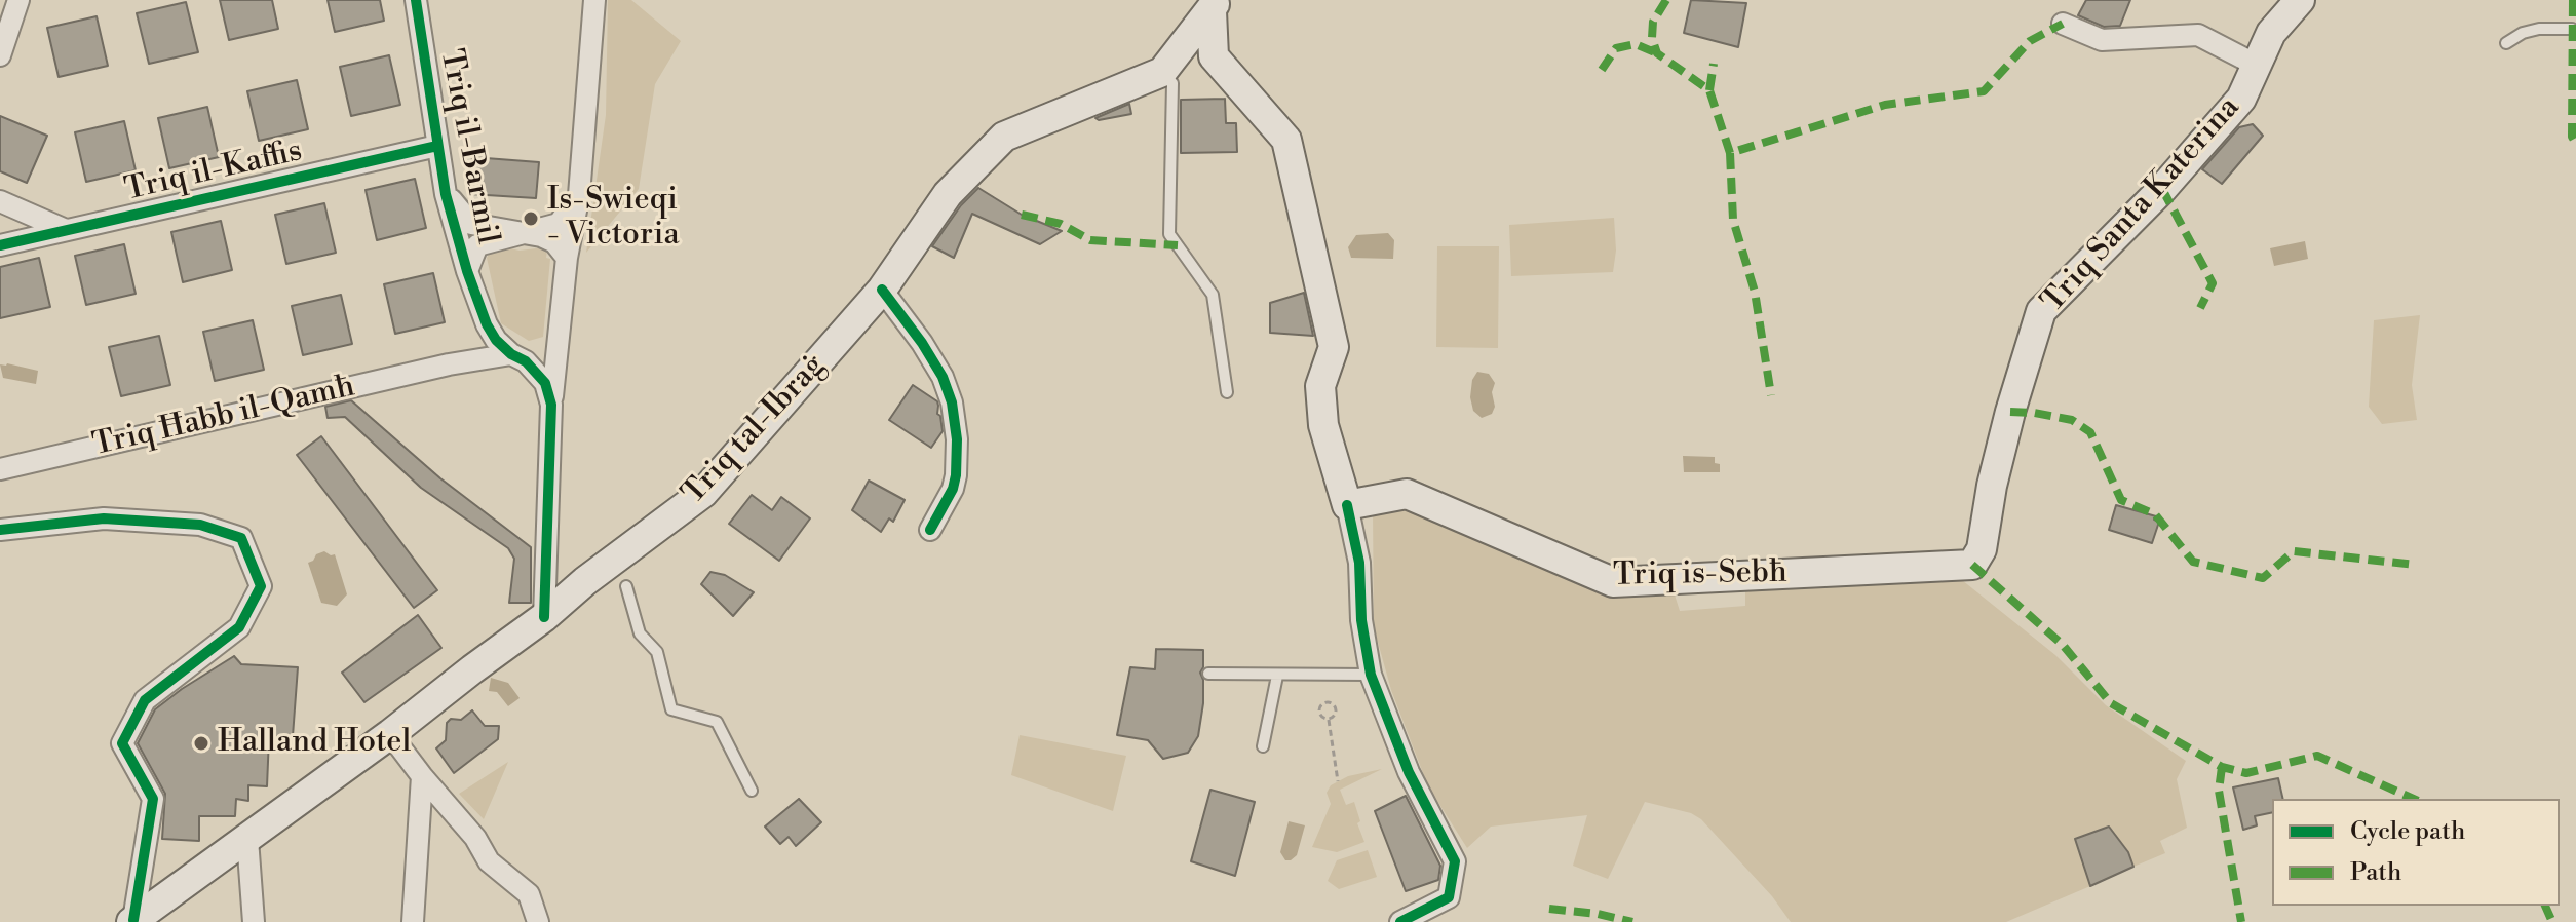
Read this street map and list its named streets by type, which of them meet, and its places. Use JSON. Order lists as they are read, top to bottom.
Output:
{
  "streets": {
    "main road": ["Triq Santa Katerina", "Triq tal-Ibraġ", "Triq is-Sebħ"],
    "street": ["Triq il-Barmil", "Triq il-Kaffis", "Triq Ħabb il-Qamħ"]
  },
  "crossings": [
    ["Triq il-Barmil", "Triq il-Kaffis"],
    ["Triq il-Barmil", "Triq Ħabb il-Qamħ"],
    ["Triq il-Barmil", "Triq tal-Ibraġ"],
    ["Triq Santa Katerina", "Triq is-Sebħ"]
  ],
  "places": ["Is-Swieqi - Victoria", "Halland Hotel"],
  "legend": ["Cycle path", "Path"]
}
